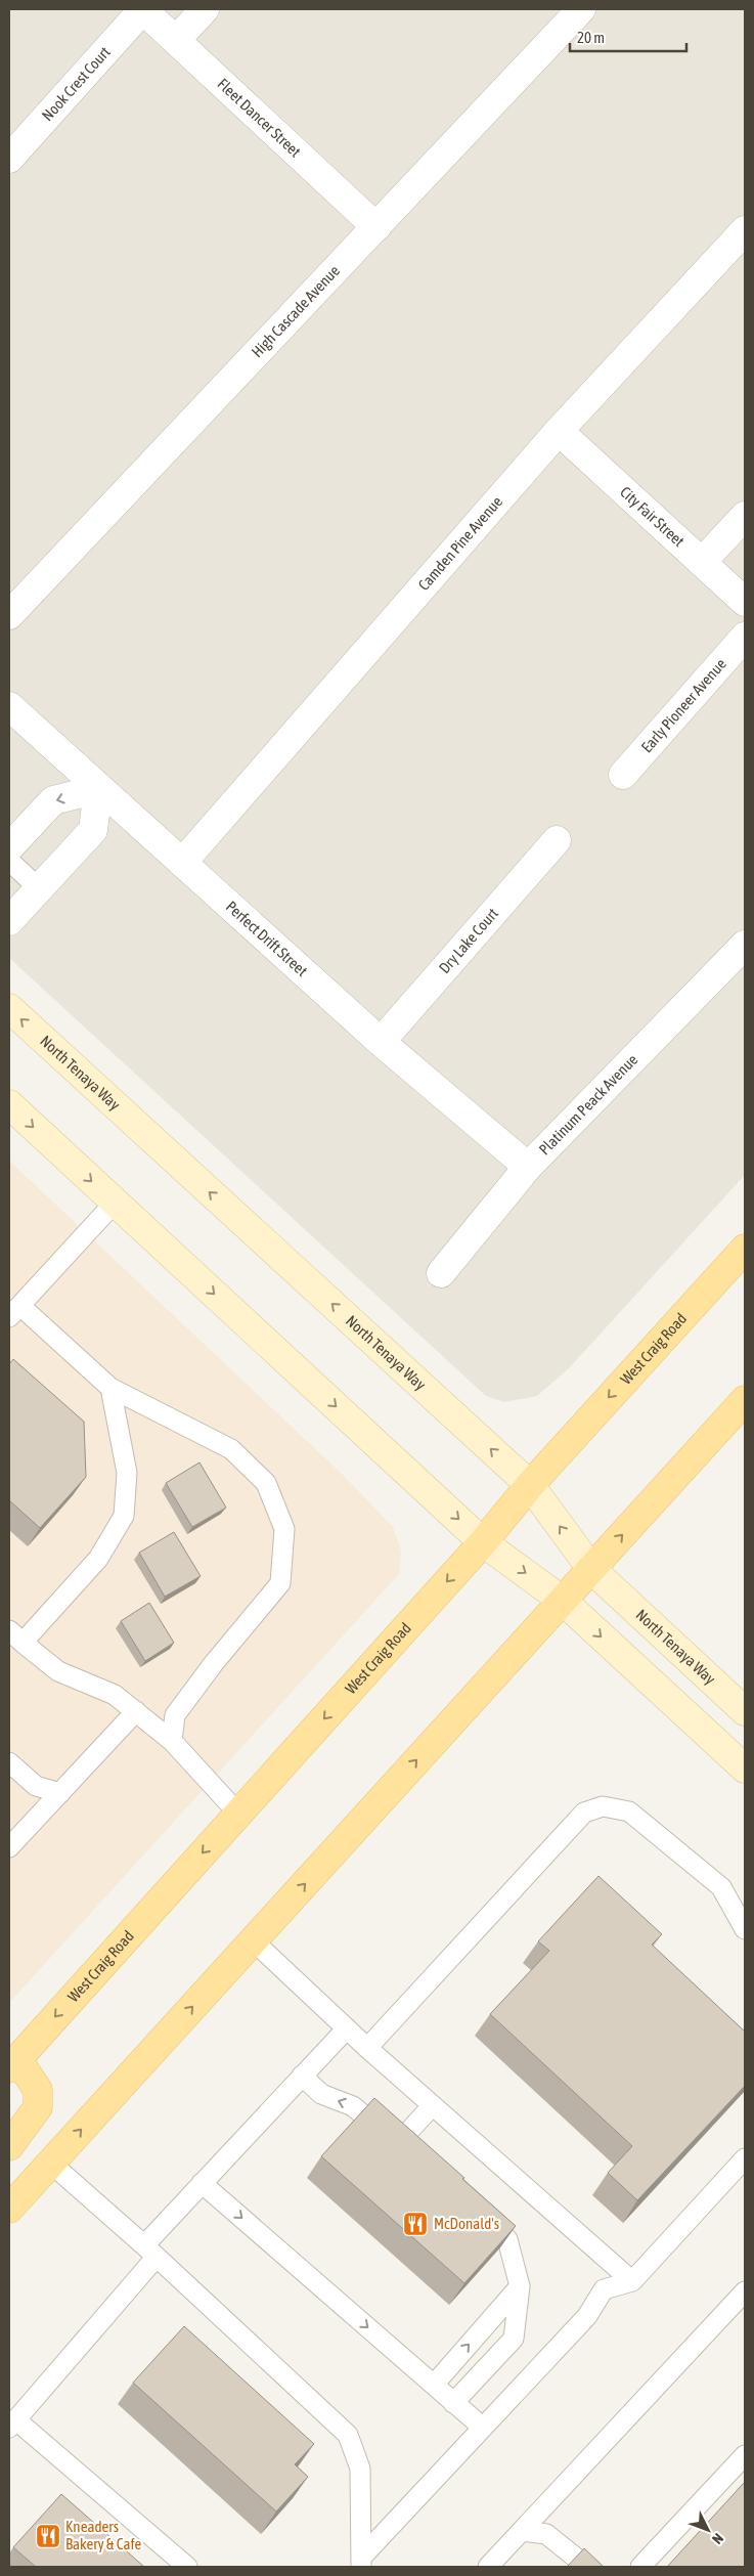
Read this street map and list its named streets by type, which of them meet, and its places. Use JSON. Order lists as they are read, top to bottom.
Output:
{
  "streets": {
    "main road": ["North Tenaya Way", "West Craig Road"],
    "street": [
      "Nook Crest Court",
      "Fleet Dancer Street",
      "High Cascade Avenue",
      "City Fair Street",
      "Camden Pine Avenue",
      "Early Pioneer Avenue",
      "Perfect Drift Street",
      "Dry Lake Court",
      "Platinum Peack Avenue"
    ]
  },
  "crossings": [
    ["Nook Crest Court", "Fleet Dancer Street"],
    ["Fleet Dancer Street", "High Cascade Avenue"],
    ["City Fair Street", "Camden Pine Avenue"],
    ["Camden Pine Avenue", "Perfect Drift Street"],
    ["Perfect Drift Street", "Dry Lake Court"],
    ["Perfect Drift Street", "Platinum Peack Avenue"],
    ["North Tenaya Way", "West Craig Road"]
  ],
  "places": {
    "restaurant": ["McDonald's", "Kneaders Bakery & Cafe"]
  },
  "scale_bar": "20 m",
  "north": "bottom right"
}
